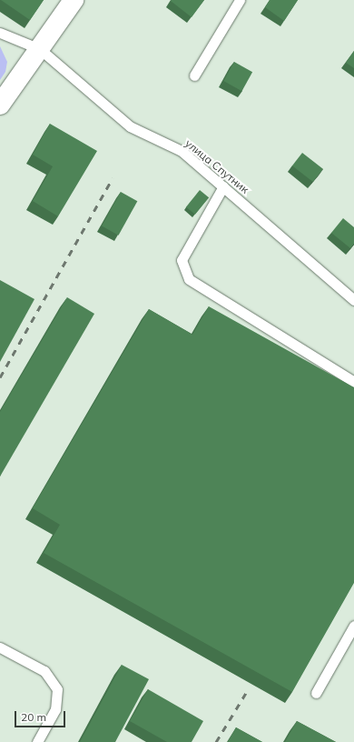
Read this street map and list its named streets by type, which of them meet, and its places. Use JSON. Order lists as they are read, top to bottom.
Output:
{
  "streets": {
    "lane": ["улица Спутник"]
  },
  "scale_bar": "20 m"
}
